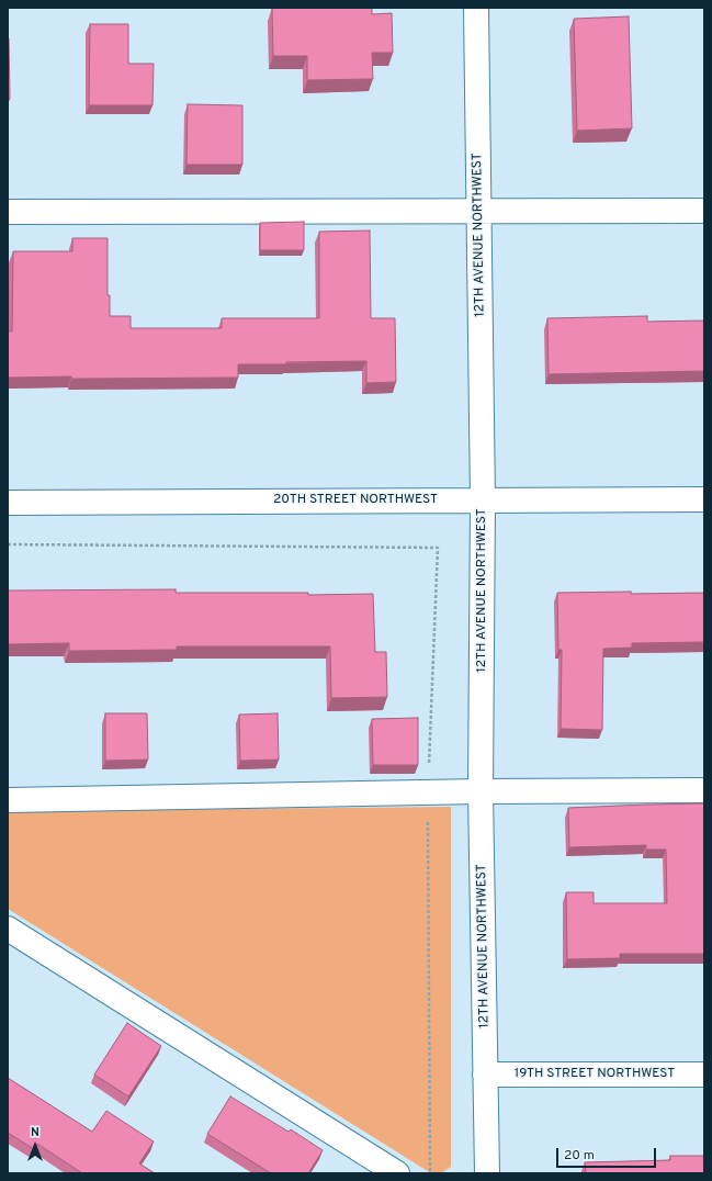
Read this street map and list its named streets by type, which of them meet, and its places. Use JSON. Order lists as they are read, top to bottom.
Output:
{
  "streets": {
    "street": ["12TH AVENUE NORTHWEST", "20TH STREET NORTHWEST", "19TH STREET NORTHWEST"]
  },
  "crossings": [
    ["12TH AVENUE NORTHWEST", "20TH STREET NORTHWEST"],
    ["12TH AVENUE NORTHWEST", "19TH STREET NORTHWEST"]
  ],
  "scale_bar": "20 m",
  "north": "top"
}
